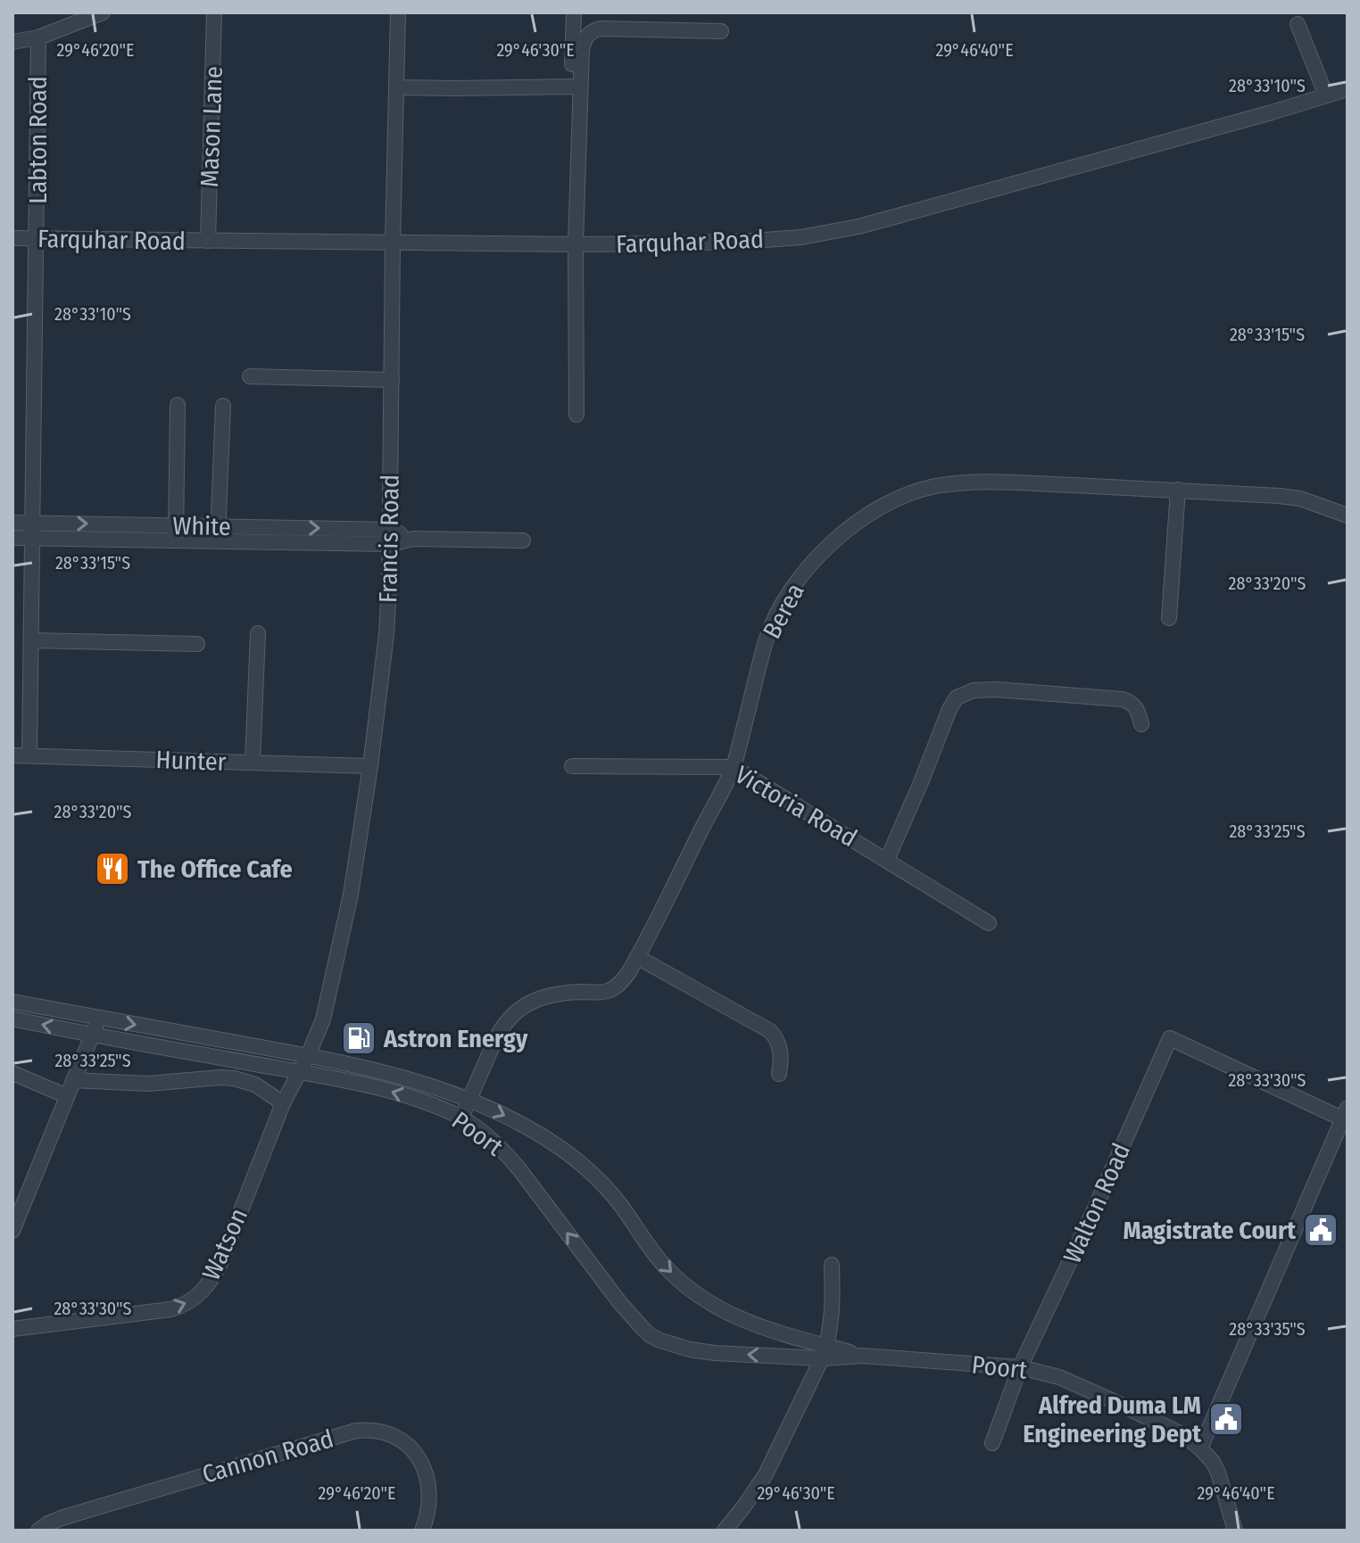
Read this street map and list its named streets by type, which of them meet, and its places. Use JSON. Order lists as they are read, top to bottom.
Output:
{
  "streets": {
    "street": [
      "Mason Lane",
      "Labton Road",
      "Farquhar Road",
      "White",
      "Francis Road",
      "Berea",
      "Hunter",
      "Victoria Road",
      "Poort",
      "Walton Road",
      "Watson",
      "Cannon Road"
    ]
  },
  "crossings": [
    ["Mason Lane", "Farquhar Road"],
    ["Labton Road", "Farquhar Road"],
    ["Labton Road", "White"],
    ["Labton Road", "Hunter"],
    ["Farquhar Road", "Francis Road"],
    ["White", "Francis Road"],
    ["Francis Road", "Hunter"],
    ["Francis Road", "Poort"],
    ["Francis Road", "Watson"],
    ["Berea", "Victoria Road"],
    ["Berea", "Poort"],
    ["Poort", "Walton Road"],
    ["Poort", "Watson"]
  ],
  "one_way": ["Watson"],
  "places": {
    "restaurant": ["The Office Cafe"],
    "fuel station": ["Astron Energy"],
    "public building": ["Magistrate Court", "Alfred Duma LM Engineering Dept"]
  },
  "coordinates": [
    "29°46'20\"E",
    "29°46'30\"E",
    "29°46'40\"E",
    "28°33'10\"S",
    "28°33'15\"S",
    "28°33'20\"S",
    "28°33'25\"S",
    "28°33'30\"S",
    "28°33'35\"S"
  ]
}
